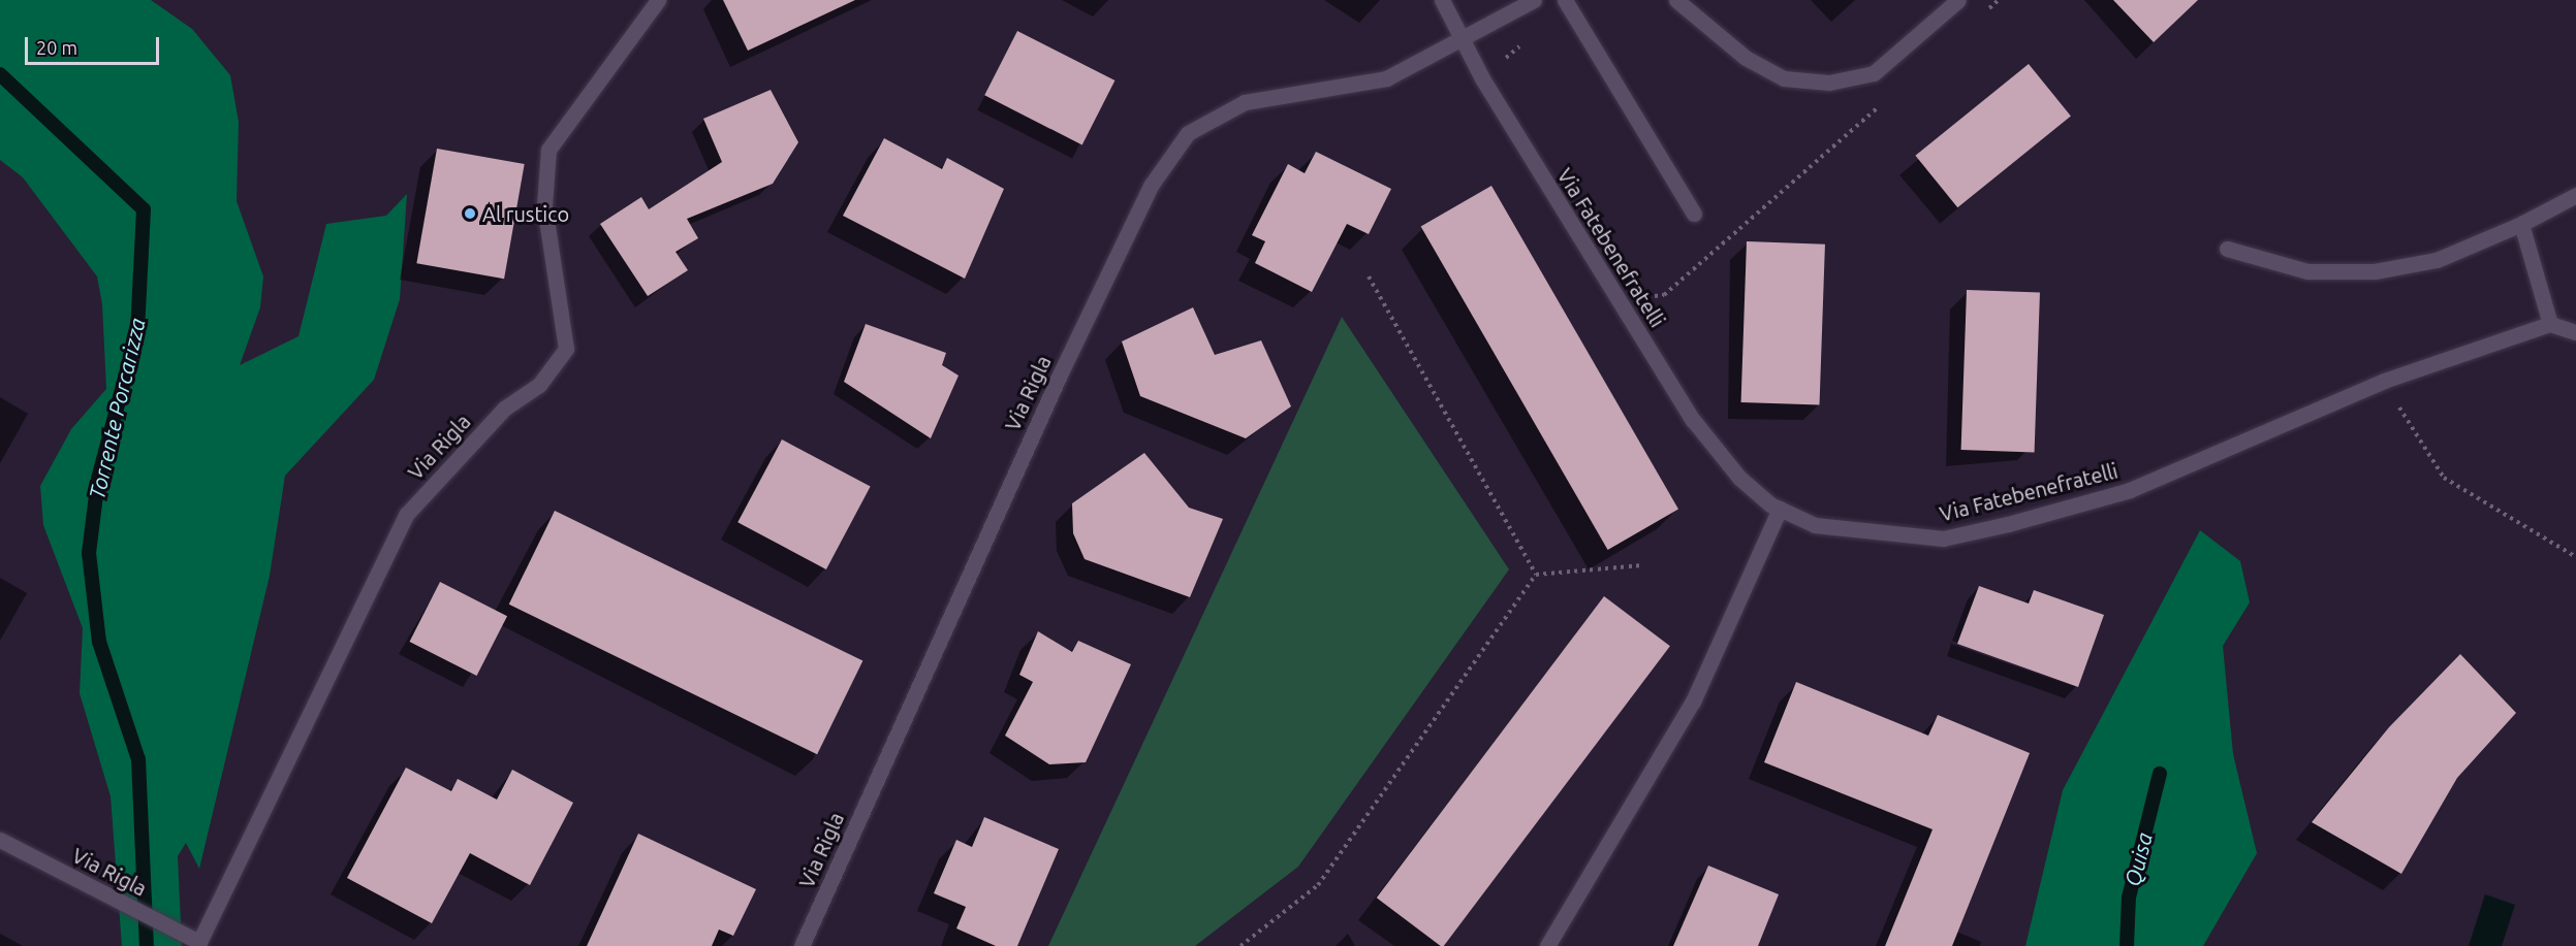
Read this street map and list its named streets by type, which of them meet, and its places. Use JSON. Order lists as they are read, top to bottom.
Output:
{
  "streets": {
    "street": ["Via Fatebenefratelli", "Via Rigla"]
  },
  "crossings": [
    ["Via Fatebenefratelli", "Via Rigla"]
  ],
  "water": ["Torrente Porcarizza", "Quisa"],
  "places": ["Al rustico"],
  "scale_bar": "20 m"
}
